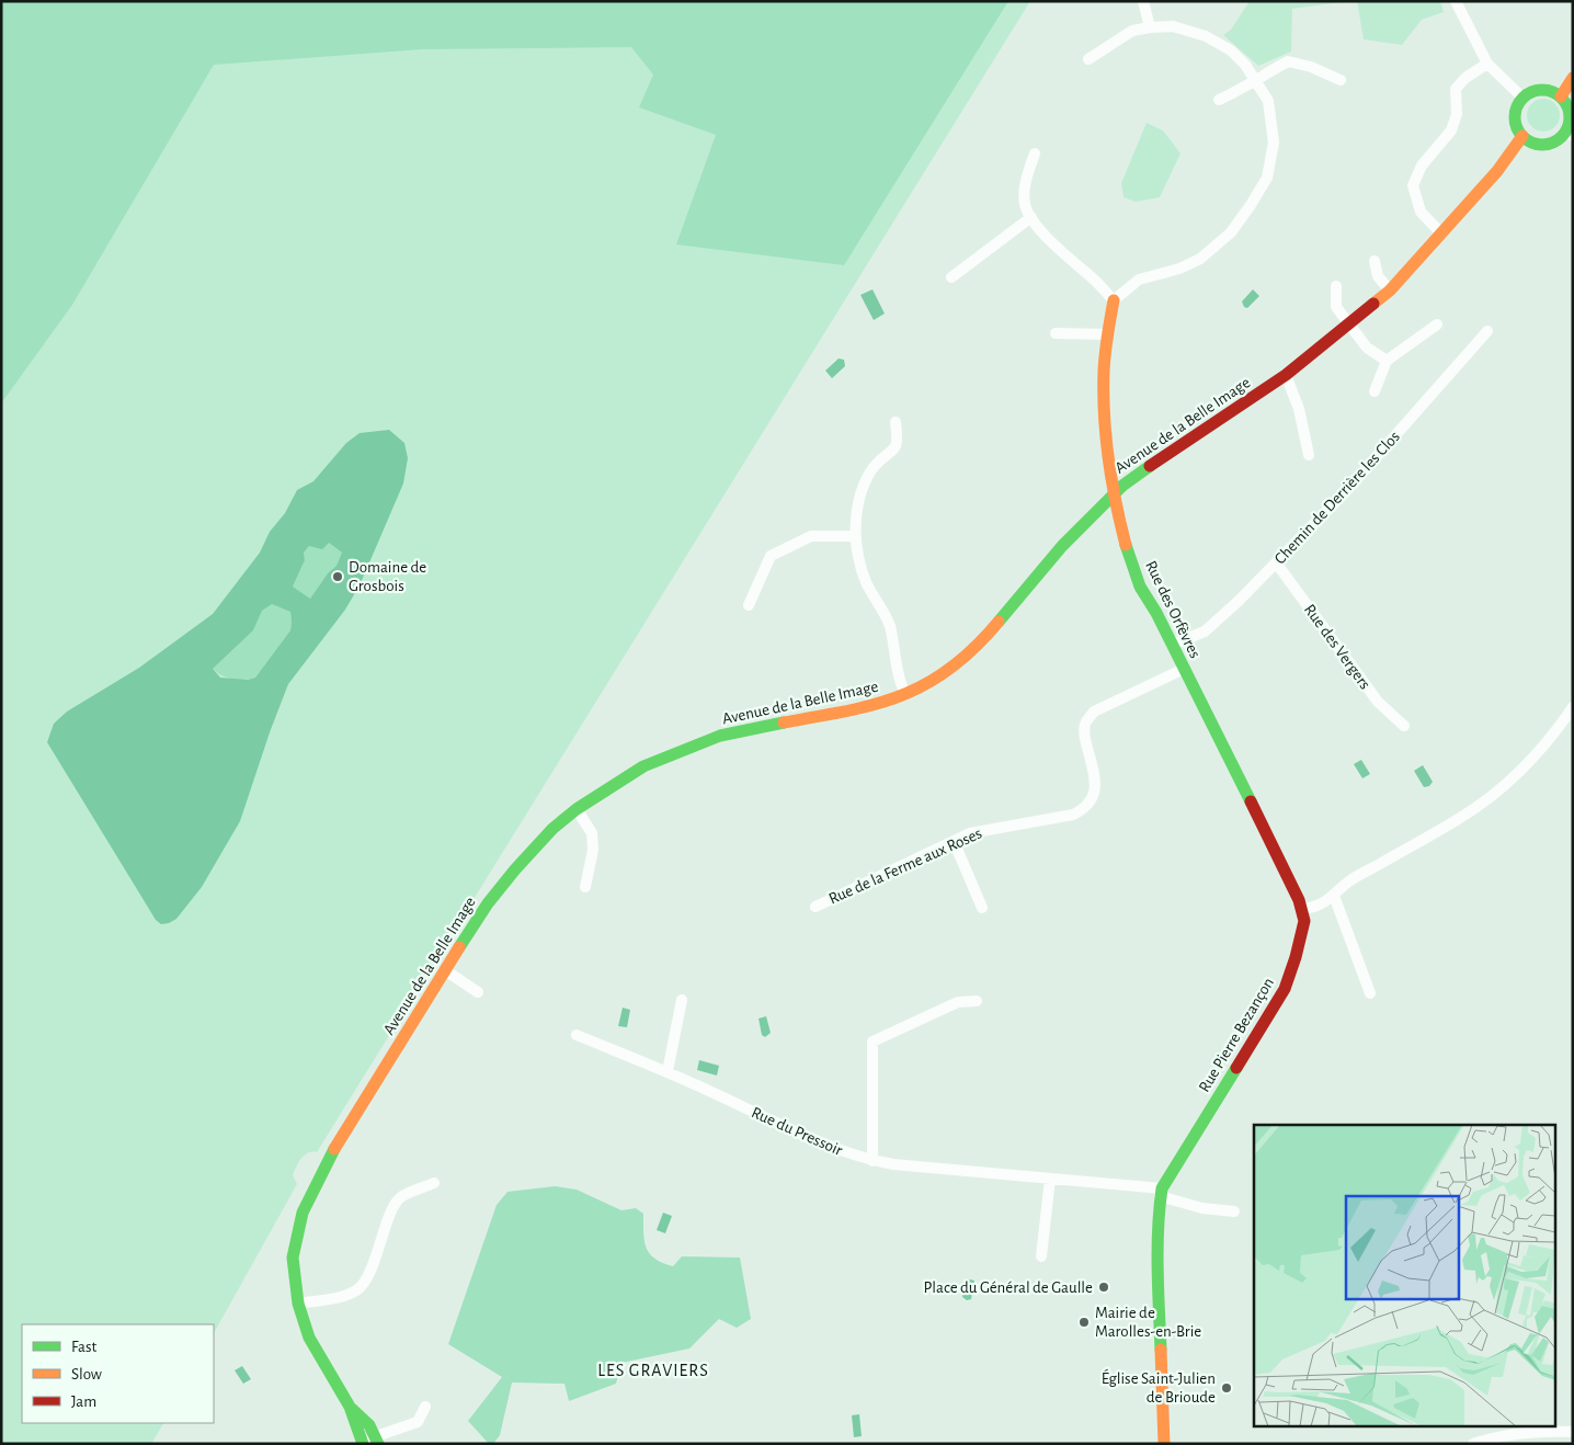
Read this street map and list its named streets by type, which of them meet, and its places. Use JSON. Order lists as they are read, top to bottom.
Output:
{
  "streets": {
    "street": [
      "Avenue de la Belle Image",
      "Chemin de Derrière les Clos",
      "Rue des Orfèvres",
      "Rue des Vergers",
      "Rue de la Ferme aux Roses",
      "Rue Pierre Bezançon",
      "Rue du Pressoir"
    ]
  },
  "crossings": [
    ["Avenue de la Belle Image", "Rue des Orfèvres"],
    ["Chemin de Derrière les Clos", "Rue des Orfèvres"],
    ["Chemin de Derrière les Clos", "Rue des Vergers"],
    ["Rue des Orfèvres", "Rue de la Ferme aux Roses"],
    ["Rue des Orfèvres", "Rue Pierre Bezançon"],
    ["Rue Pierre Bezançon", "Rue du Pressoir"]
  ],
  "districts": ["LES GRAVIERS"],
  "places": [
    "Domaine de Grosbois",
    "Place du Général de Gaulle",
    "Mairie de Marolles-en-Brie",
    "Église Saint-Julien de Brioude"
  ],
  "legend": ["Fast", "Slow", "Jam"]
}
